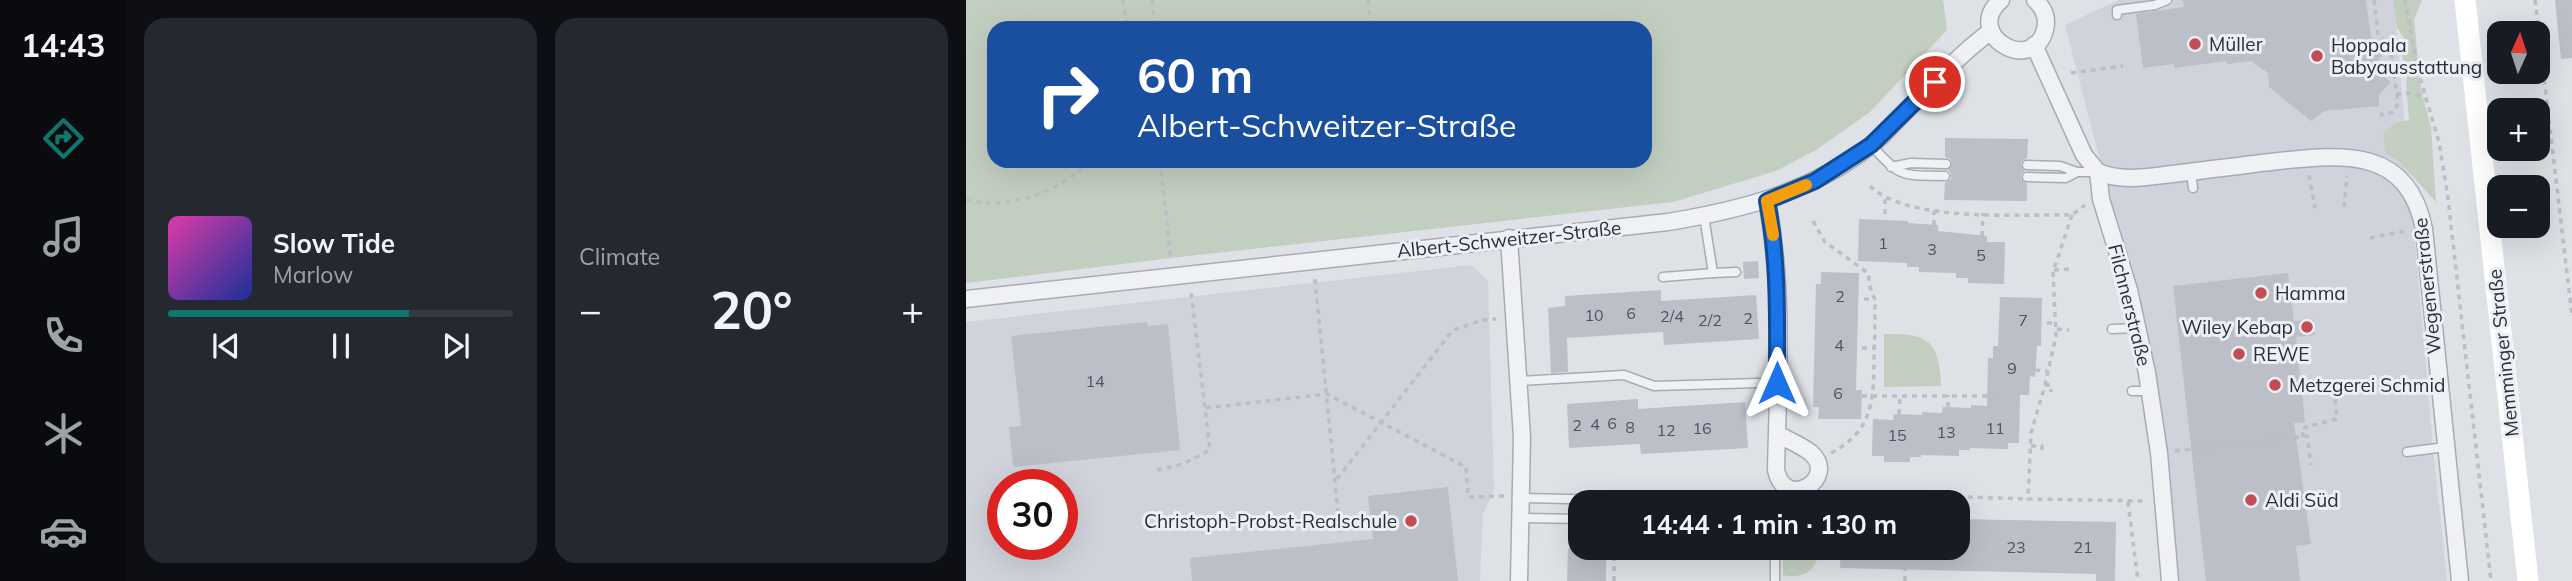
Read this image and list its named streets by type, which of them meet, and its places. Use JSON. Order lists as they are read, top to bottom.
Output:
{
  "streets": {
    "main road": ["Memminger Straße"],
    "street": ["Albert-Schweitzer-Straße", "Wegenerstraße", "Filchnerstraße"]
  },
  "crossings": [
    ["Wegenerstraße", "Filchnerstraße"]
  ],
  "places": [
    "Müller",
    "Hoppala Babyausstattung",
    "Hamma",
    "Wiley Kebap",
    "REWE",
    "Metzgerei Schmid",
    "Aldi Süd",
    "Christoph-Probst-Realschule"
  ],
  "house_numbers": [
    "1",
    "3",
    "5",
    "2",
    "6",
    "10",
    "2/4",
    "2",
    "2/2",
    "7",
    "4",
    "9",
    "14",
    "6",
    "6",
    "4",
    "2",
    "8",
    "16",
    "11",
    "12",
    "13",
    "15",
    "23",
    "21"
  ],
  "north": "top",
  "page": {
    "tabs": "14:43",
    "tile": "Climate",
    "map_buttons": ["+", "−"],
    "turn": ["60 m", "Albert-Schweitzer-Straße"],
    "song": ["Slow Tide", "Marlow"],
    "heat": ["−", "20°", "+"],
    "limit": "30",
    "trip": "14:44 · 1 min · 130 m"
  }
}
